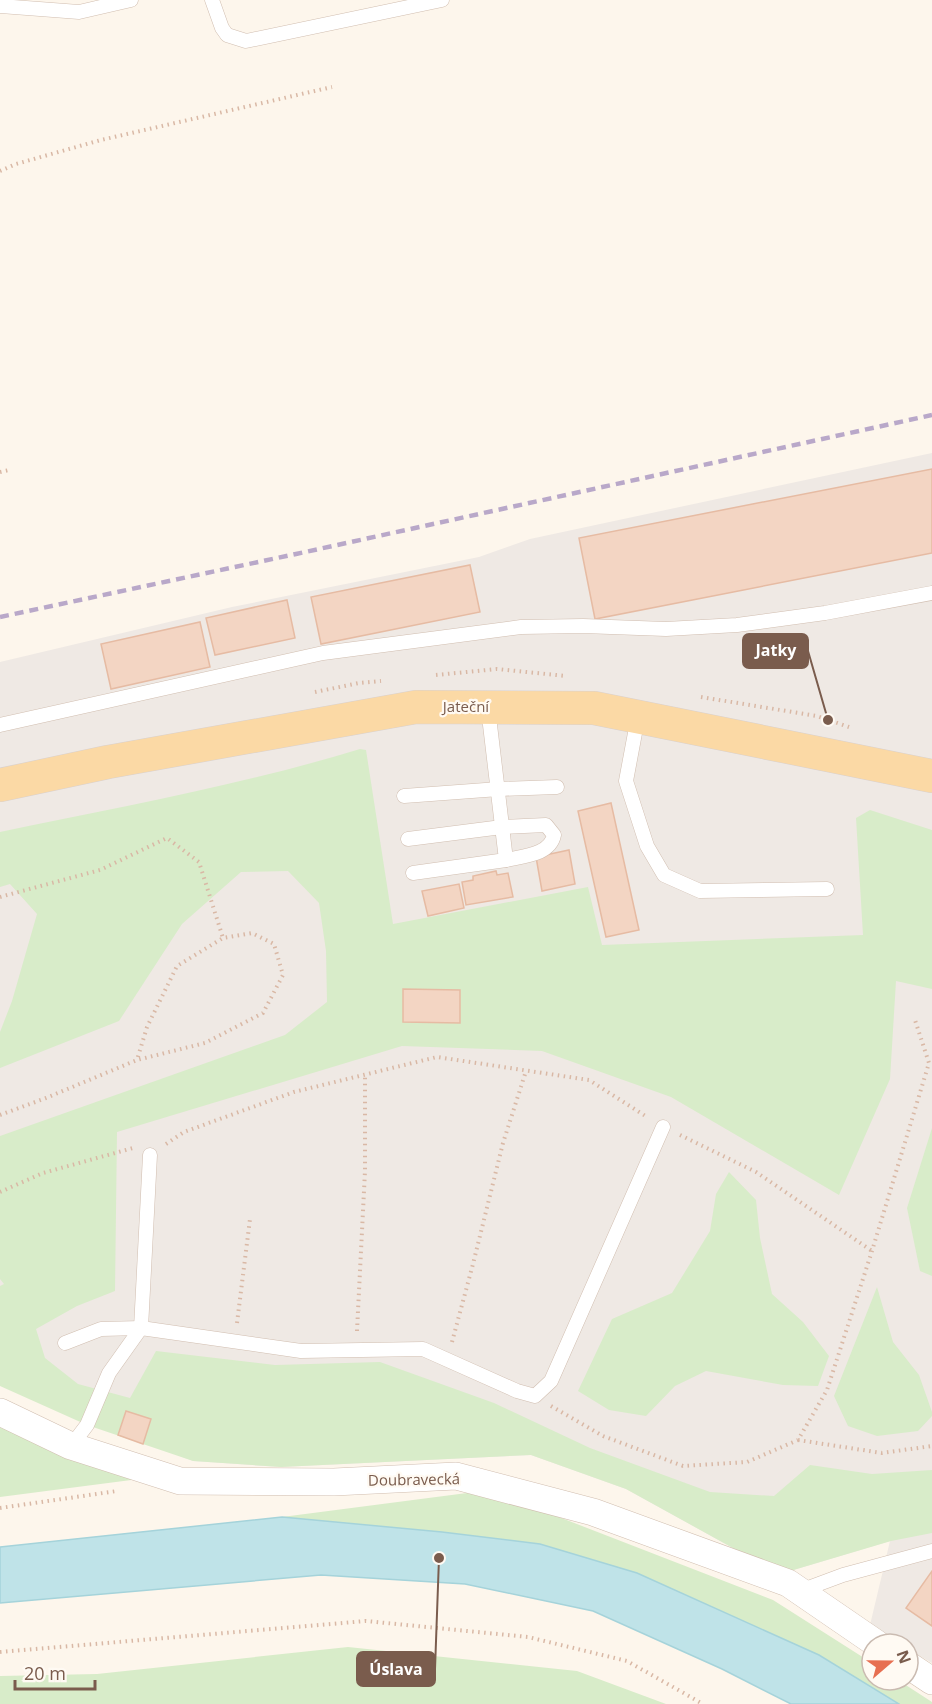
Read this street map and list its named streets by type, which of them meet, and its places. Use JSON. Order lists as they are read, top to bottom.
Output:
{
  "streets": {
    "main road": ["Jateční"],
    "street": ["Doubravecká"]
  },
  "places": ["Jatky", "Úslava"],
  "scale_bar": "20 m",
  "north": "right"
}
